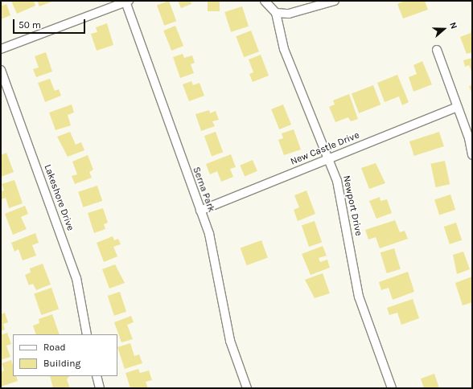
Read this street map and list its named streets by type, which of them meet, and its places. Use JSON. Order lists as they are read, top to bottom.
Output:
{
  "streets": {
    "street": [
      "New Castle Drive",
      "Serna Park",
      "Lakeshore Drive",
      "Newport Drive"
    ]
  },
  "crossings": [
    ["New Castle Drive", "Serna Park"],
    ["New Castle Drive", "Newport Drive"]
  ],
  "legend": ["Road", "Building"],
  "scale_bar": "50 m",
  "north": "right"
}
